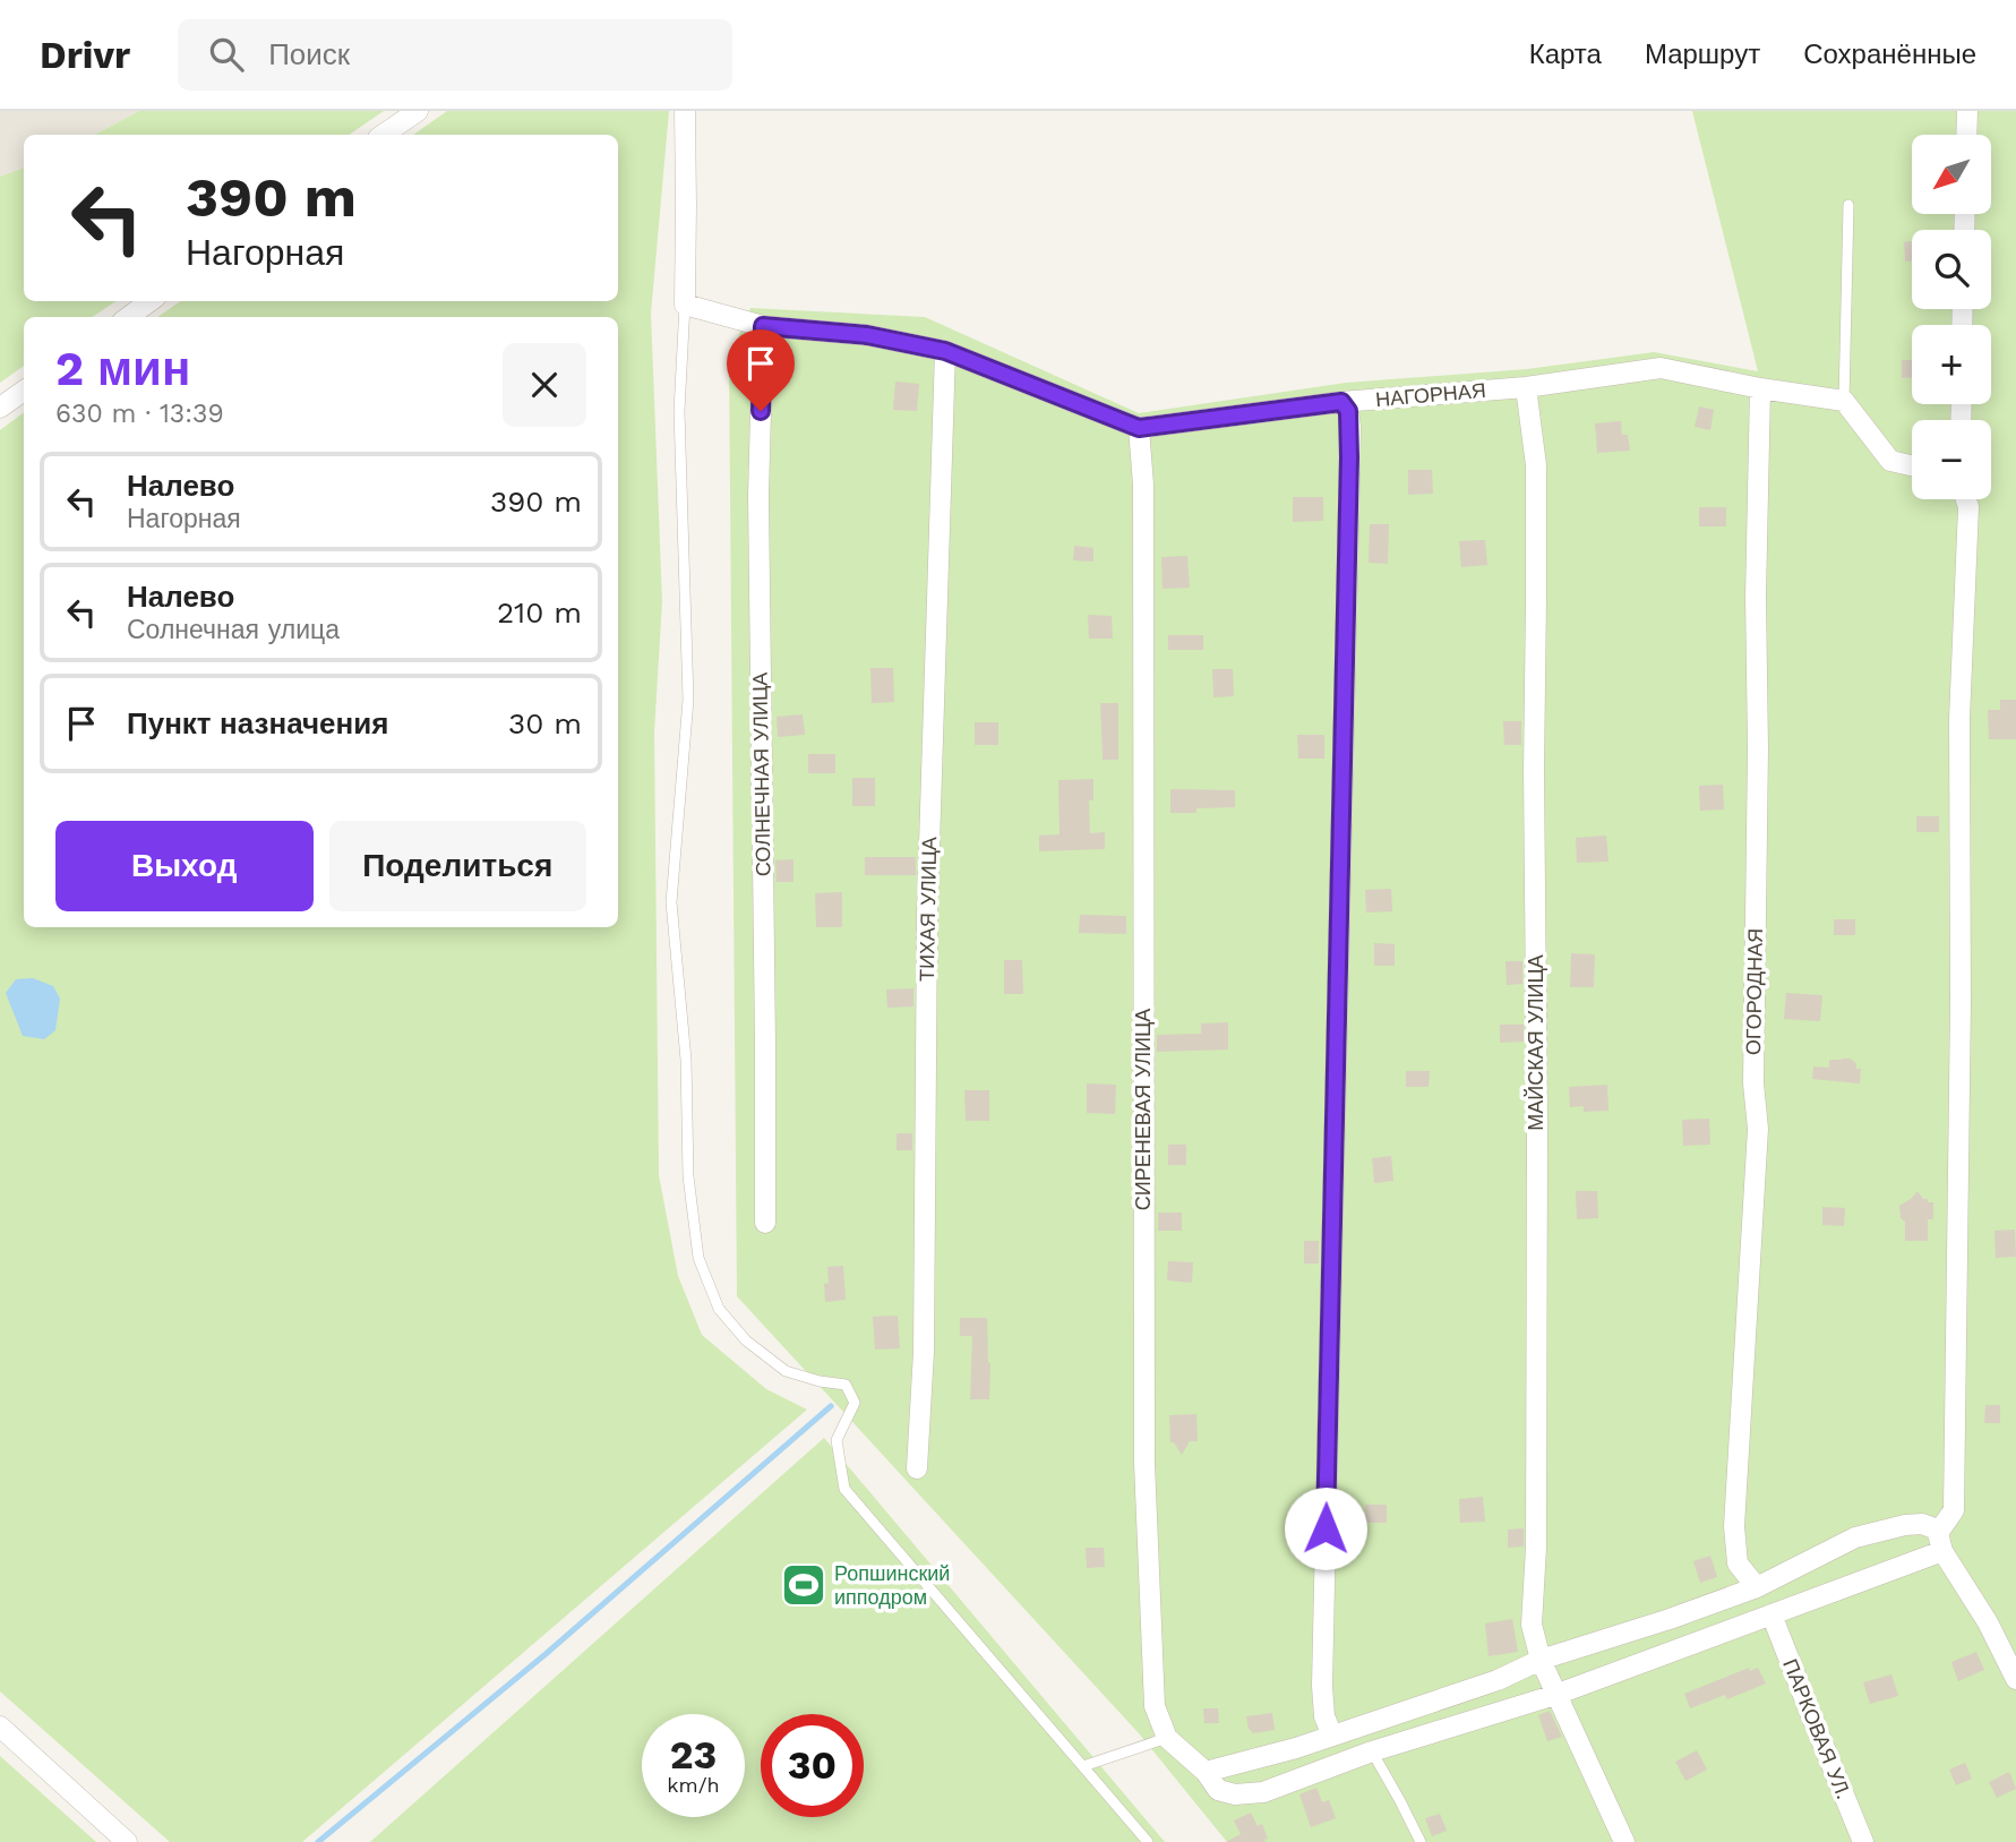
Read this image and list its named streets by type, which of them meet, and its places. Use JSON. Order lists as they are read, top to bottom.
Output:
{
  "streets": {
    "street": [
      "НАГОРНАЯ",
      "СОЛНЕЧНАЯ УЛИЦА",
      "ТИХАЯ УЛИЦА",
      "ОГОРОДНАЯ",
      "МАЙСКАЯ УЛИЦА",
      "СИРЕНЕВАЯ УЛИЦА",
      "ПАРКОВАЯ УЛ."
    ]
  },
  "crossings": [
    ["НАГОРНАЯ", "СОЛНЕЧНАЯ УЛИЦА"],
    ["НАГОРНАЯ", "ТИХАЯ УЛИЦА"],
    ["НАГОРНАЯ", "ОГОРОДНАЯ"],
    ["НАГОРНАЯ", "МАЙСКАЯ УЛИЦА"],
    ["НАГОРНАЯ", "СИРЕНЕВАЯ УЛИЦА"]
  ],
  "places": {
    "sports": ["Ропшинский ипподром"]
  },
  "north": "bottom left",
  "page": {
    "header": "Drivr",
    "search": "Поиск",
    "nav": ["Карта", "Маршрут", "Сохранённые"],
    "map_buttons": ["+", "−"],
    "turn": ["390 m", "Нагорная"],
    "heading": ["2 мин", "630 m · 13:39"],
    "list": [
      {
        "name": "Налево",
        "note": "Нагорная",
        "value": "390 m"
      },
      {
        "name": "Налево",
        "note": "Солнечная улица",
        "value": "210 m"
      },
      {
        "name": "Пункт назначения",
        "value": "30 m"
      }
    ],
    "buttons": ["Выход", "Поделиться"],
    "speed": "23 km/h",
    "limit": "30"
  }
}
